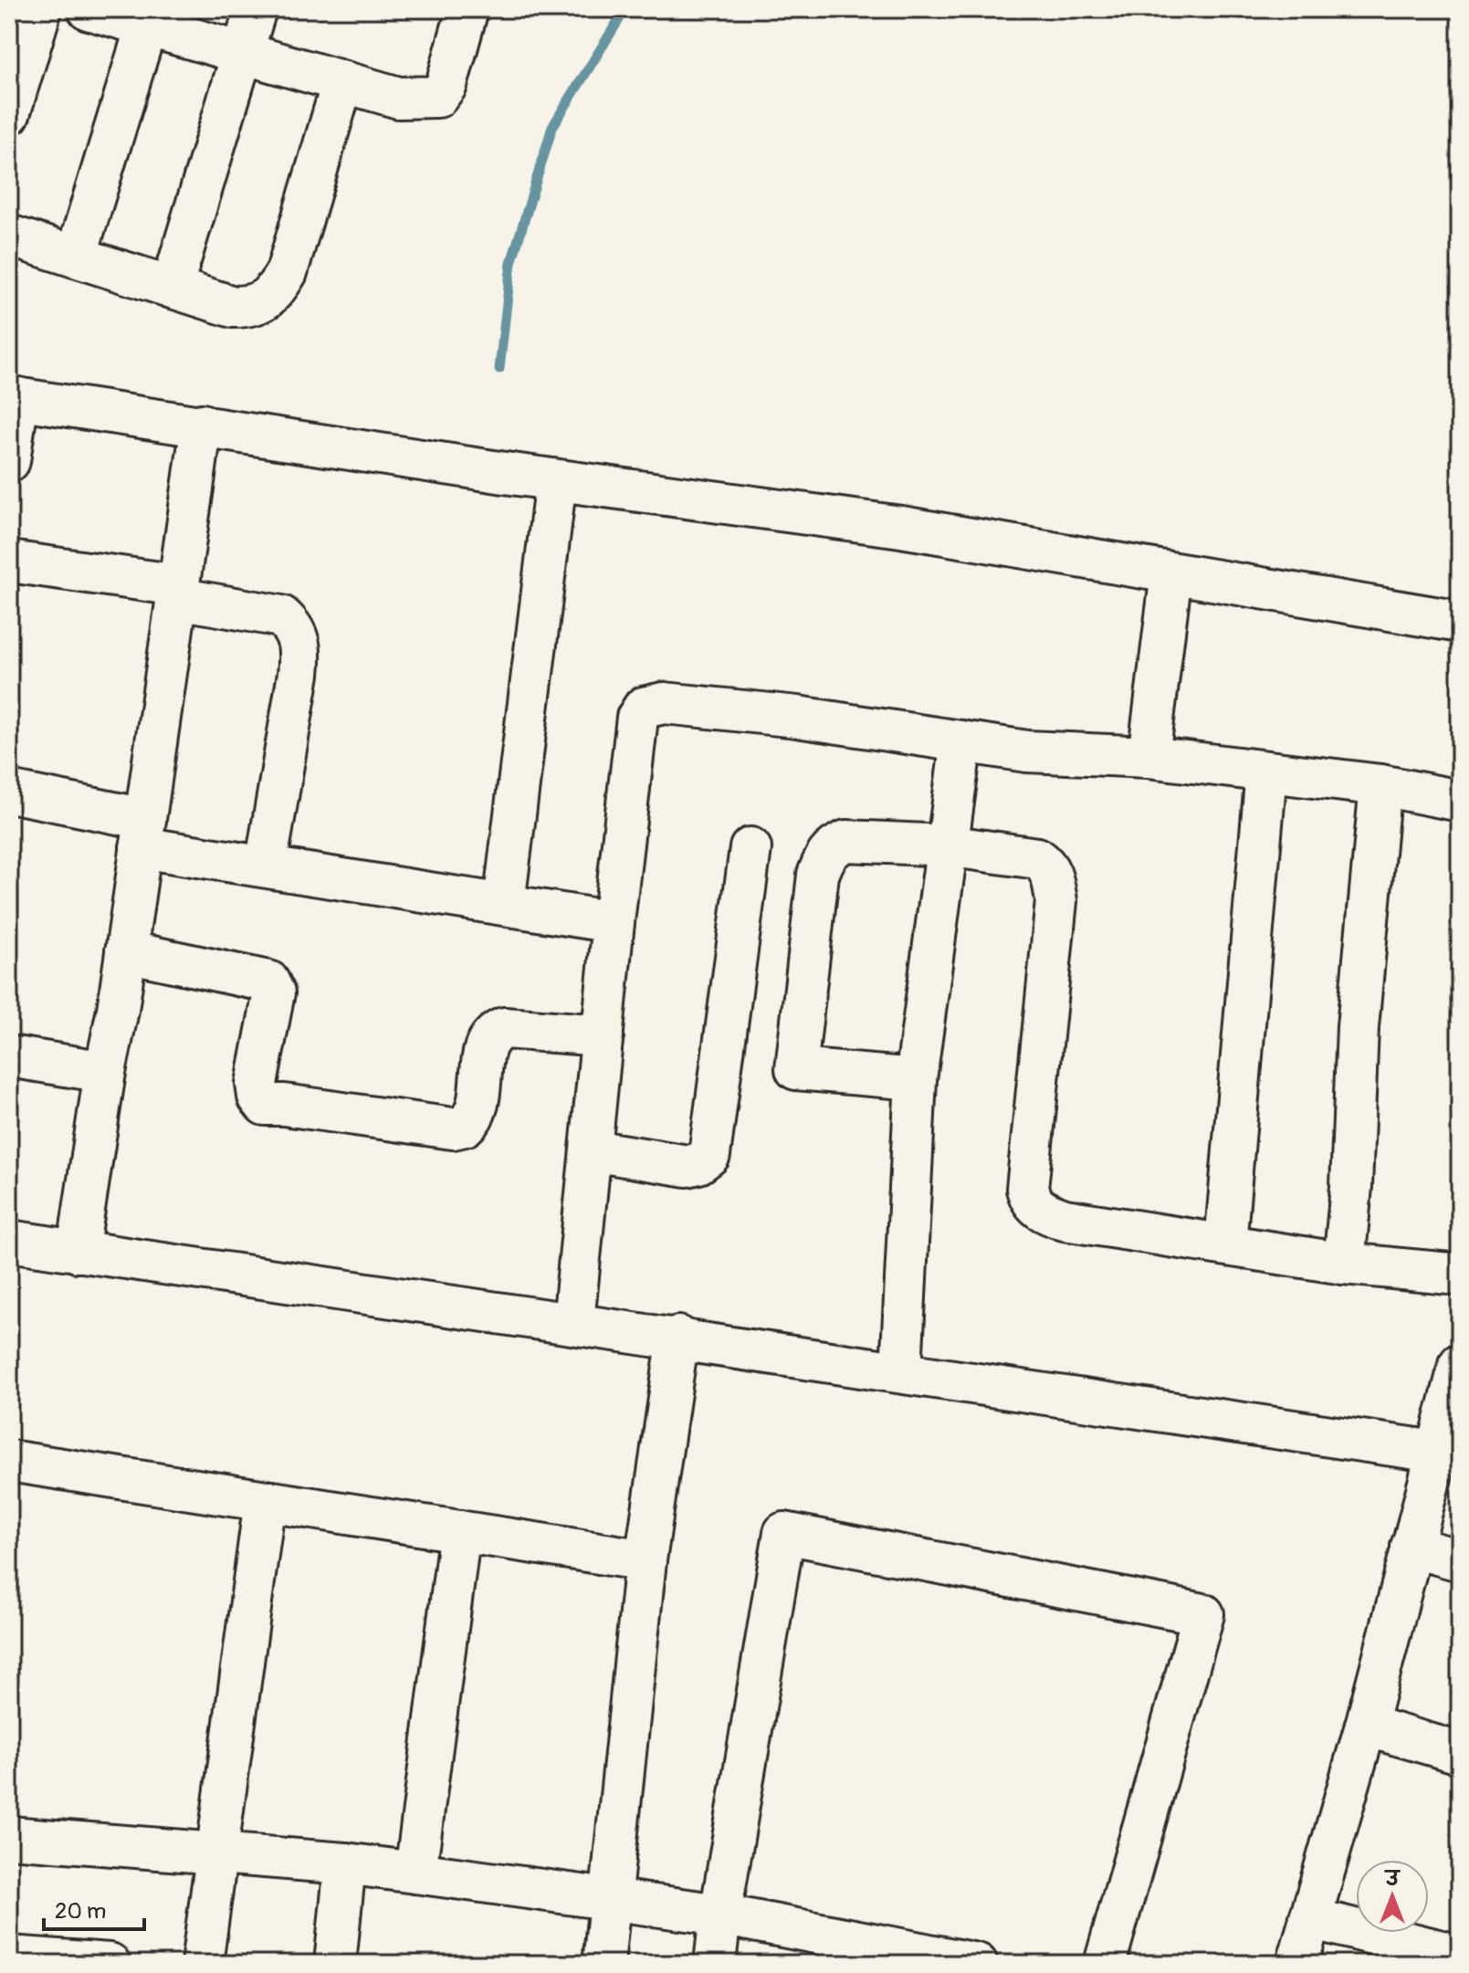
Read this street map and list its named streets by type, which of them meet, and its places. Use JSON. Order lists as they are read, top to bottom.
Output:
{
  "scale_bar": "20 m",
  "north": "top"
}
